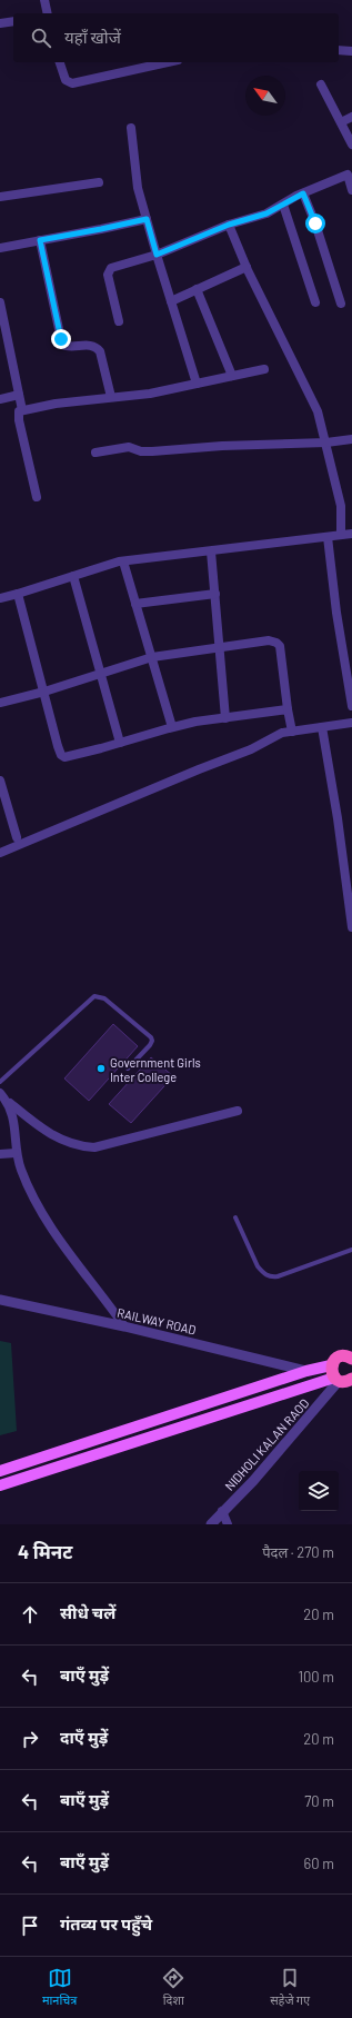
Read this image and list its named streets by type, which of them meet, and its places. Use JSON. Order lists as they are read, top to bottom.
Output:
{
  "streets": {
    "street": ["RAILWAY ROAD", "NIDHOLI KALAN RAOD"]
  },
  "places": ["Government Girls Inter College"],
  "north": "top left",
  "page": {
    "search": "यहाँ खोजें",
    "heading": ["4 मिनट", "पैदल · 270 m"],
    "list": [
      ["सीधे चलें", "20 m"],
      ["बाएँ मुड़ें", "100 m"],
      ["दाएँ मुड़ें", "20 m"],
      ["बाएँ मुड़ें", "70 m"],
      ["बाएँ मुड़ें", "60 m"],
      "गंतव्य पर पहुँचे"
    ],
    "nav": ["मानचित्र", "दिशा", "सहेजे गए"]
  }
}
